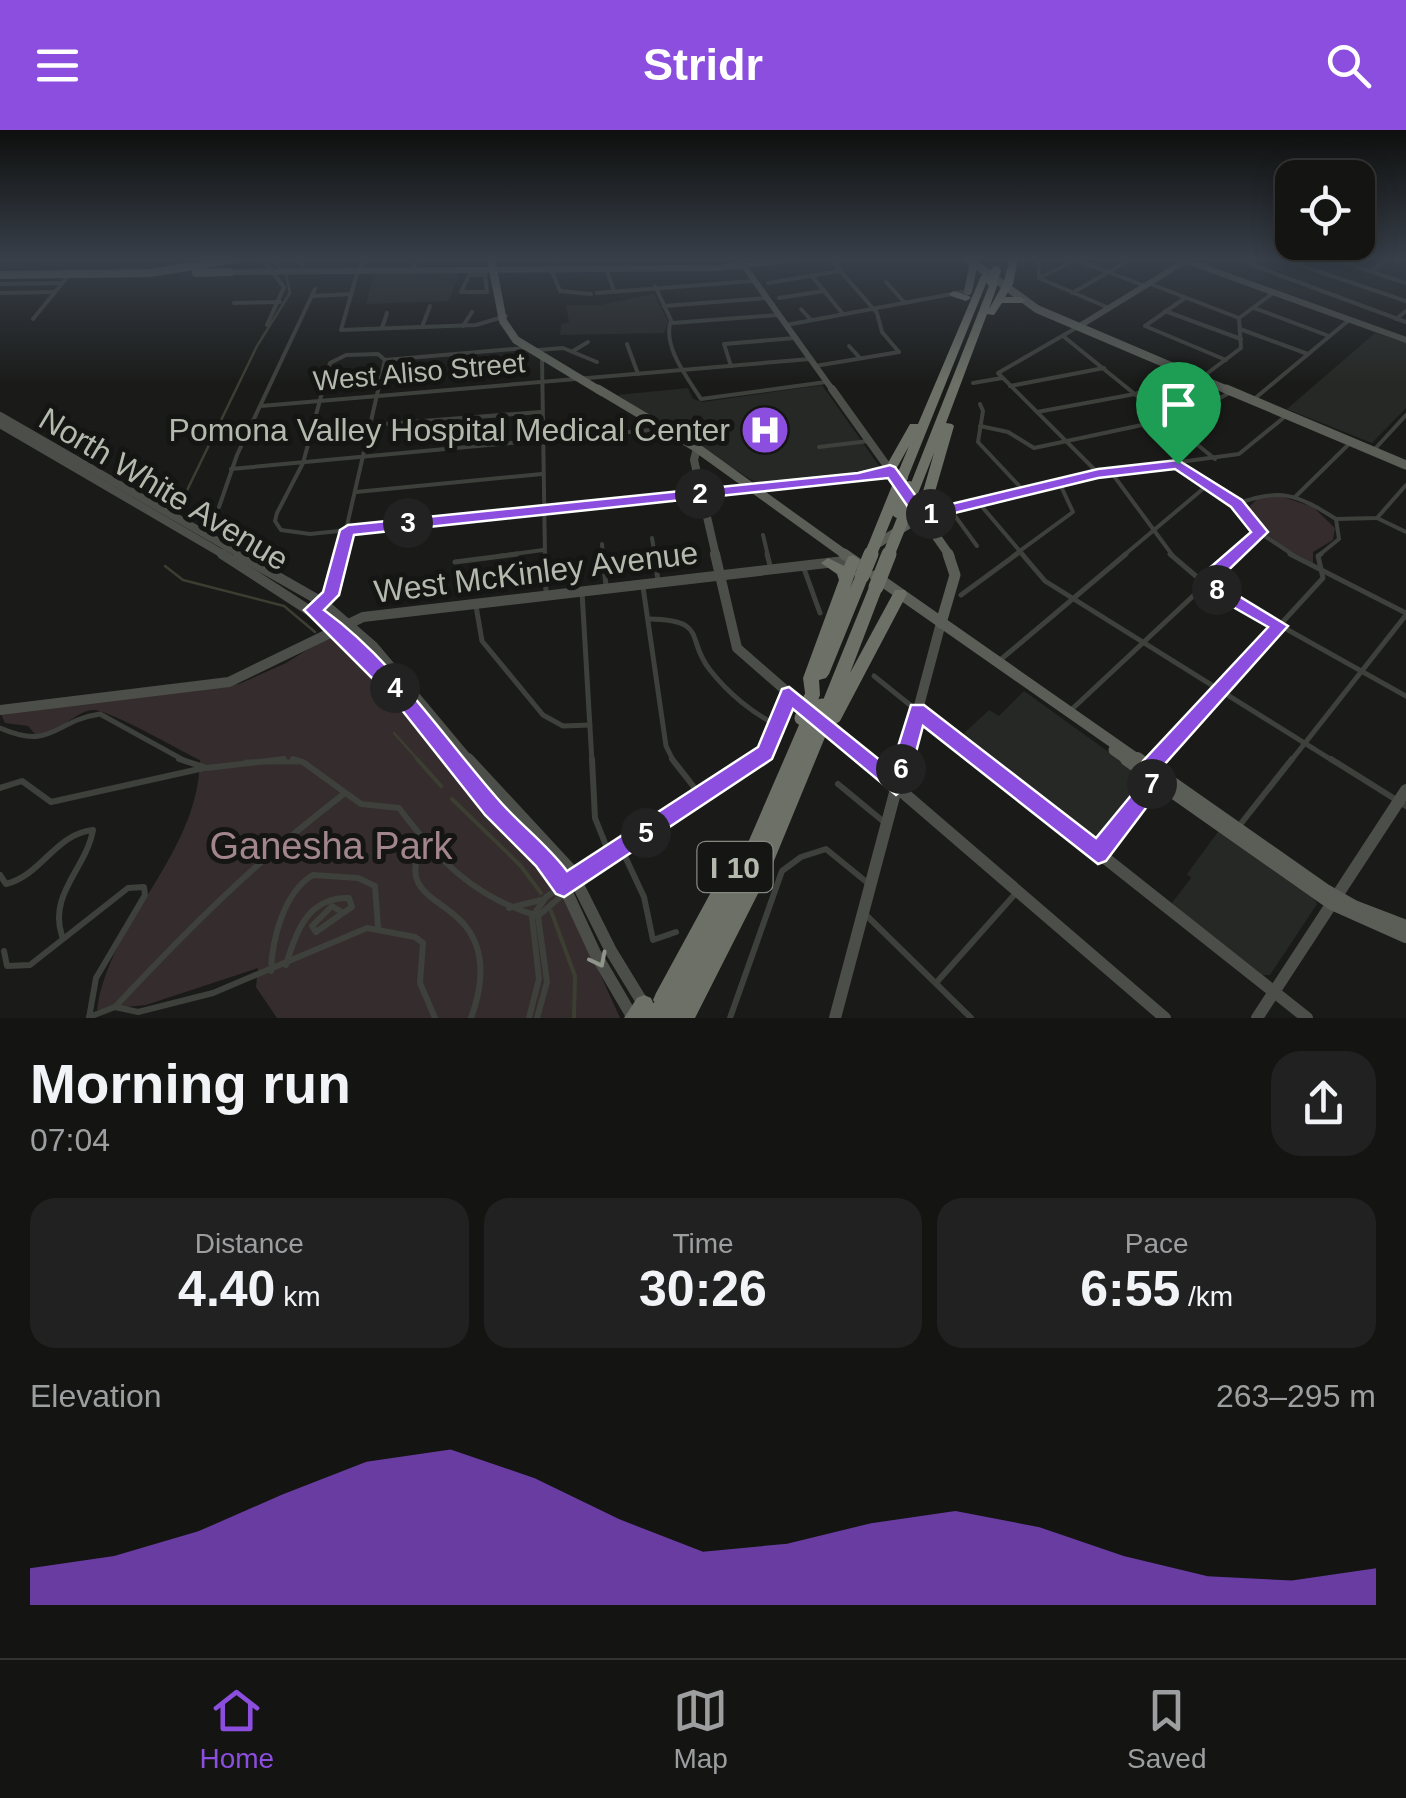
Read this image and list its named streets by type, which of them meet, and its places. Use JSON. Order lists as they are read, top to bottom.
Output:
{
  "streets": {
    "highway": ["I 10"],
    "main road": ["North White Avenue", "West McKinley Avenue"],
    "street": ["West Aliso Street"]
  },
  "crossings": [
    ["North White Avenue", "West McKinley Avenue"]
  ],
  "parks": ["Ganesha Park"],
  "places": {
    "hospital": ["Pomona Valley Hospital Medical Center"]
  },
  "page": {
    "header": "Stridr",
    "pins": [
      "2",
      "1",
      "3",
      "8",
      "4",
      "6",
      "7",
      "5"
    ],
    "heading": ["Morning run", "07:04"],
    "stats": [
      ["Distance", "4.40 km"],
      ["Time", "30:26"],
      ["Pace", "6:55 /km"]
    ],
    "chart": ["Elevation", "263–295 m"],
    "tabs": ["Home", "Map", "Saved"]
  }
}
